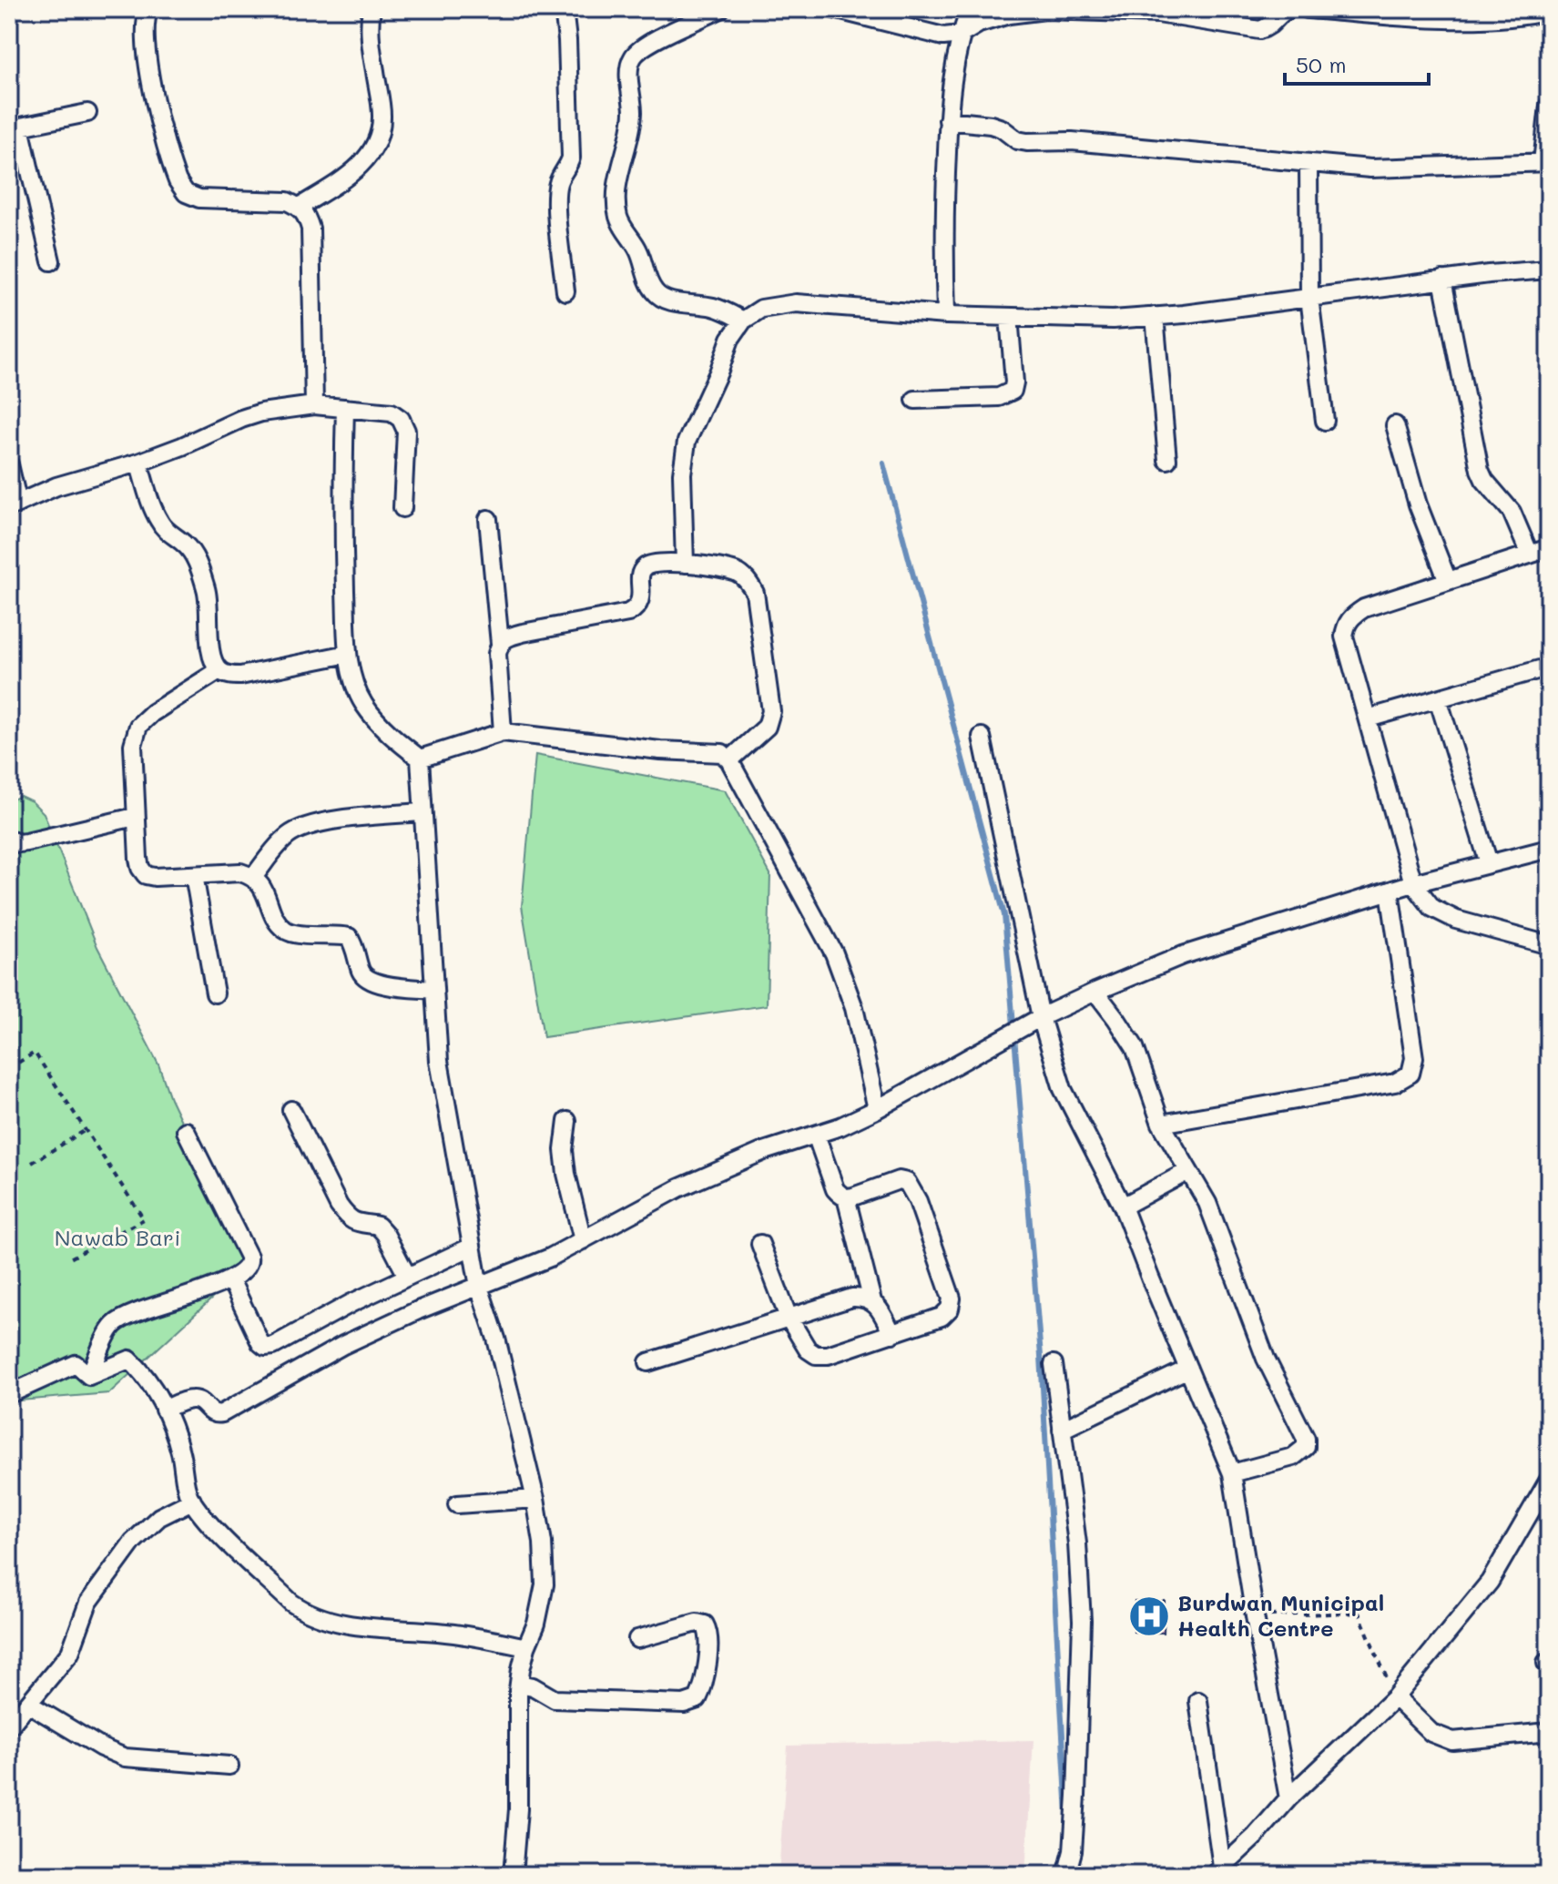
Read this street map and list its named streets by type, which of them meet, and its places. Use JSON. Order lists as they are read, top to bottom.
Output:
{
  "parks": ["Nawab Bari"],
  "places": {
    "hospital": ["Burdwan Municipal Health Centre"]
  },
  "scale_bar": "50 m"
}
